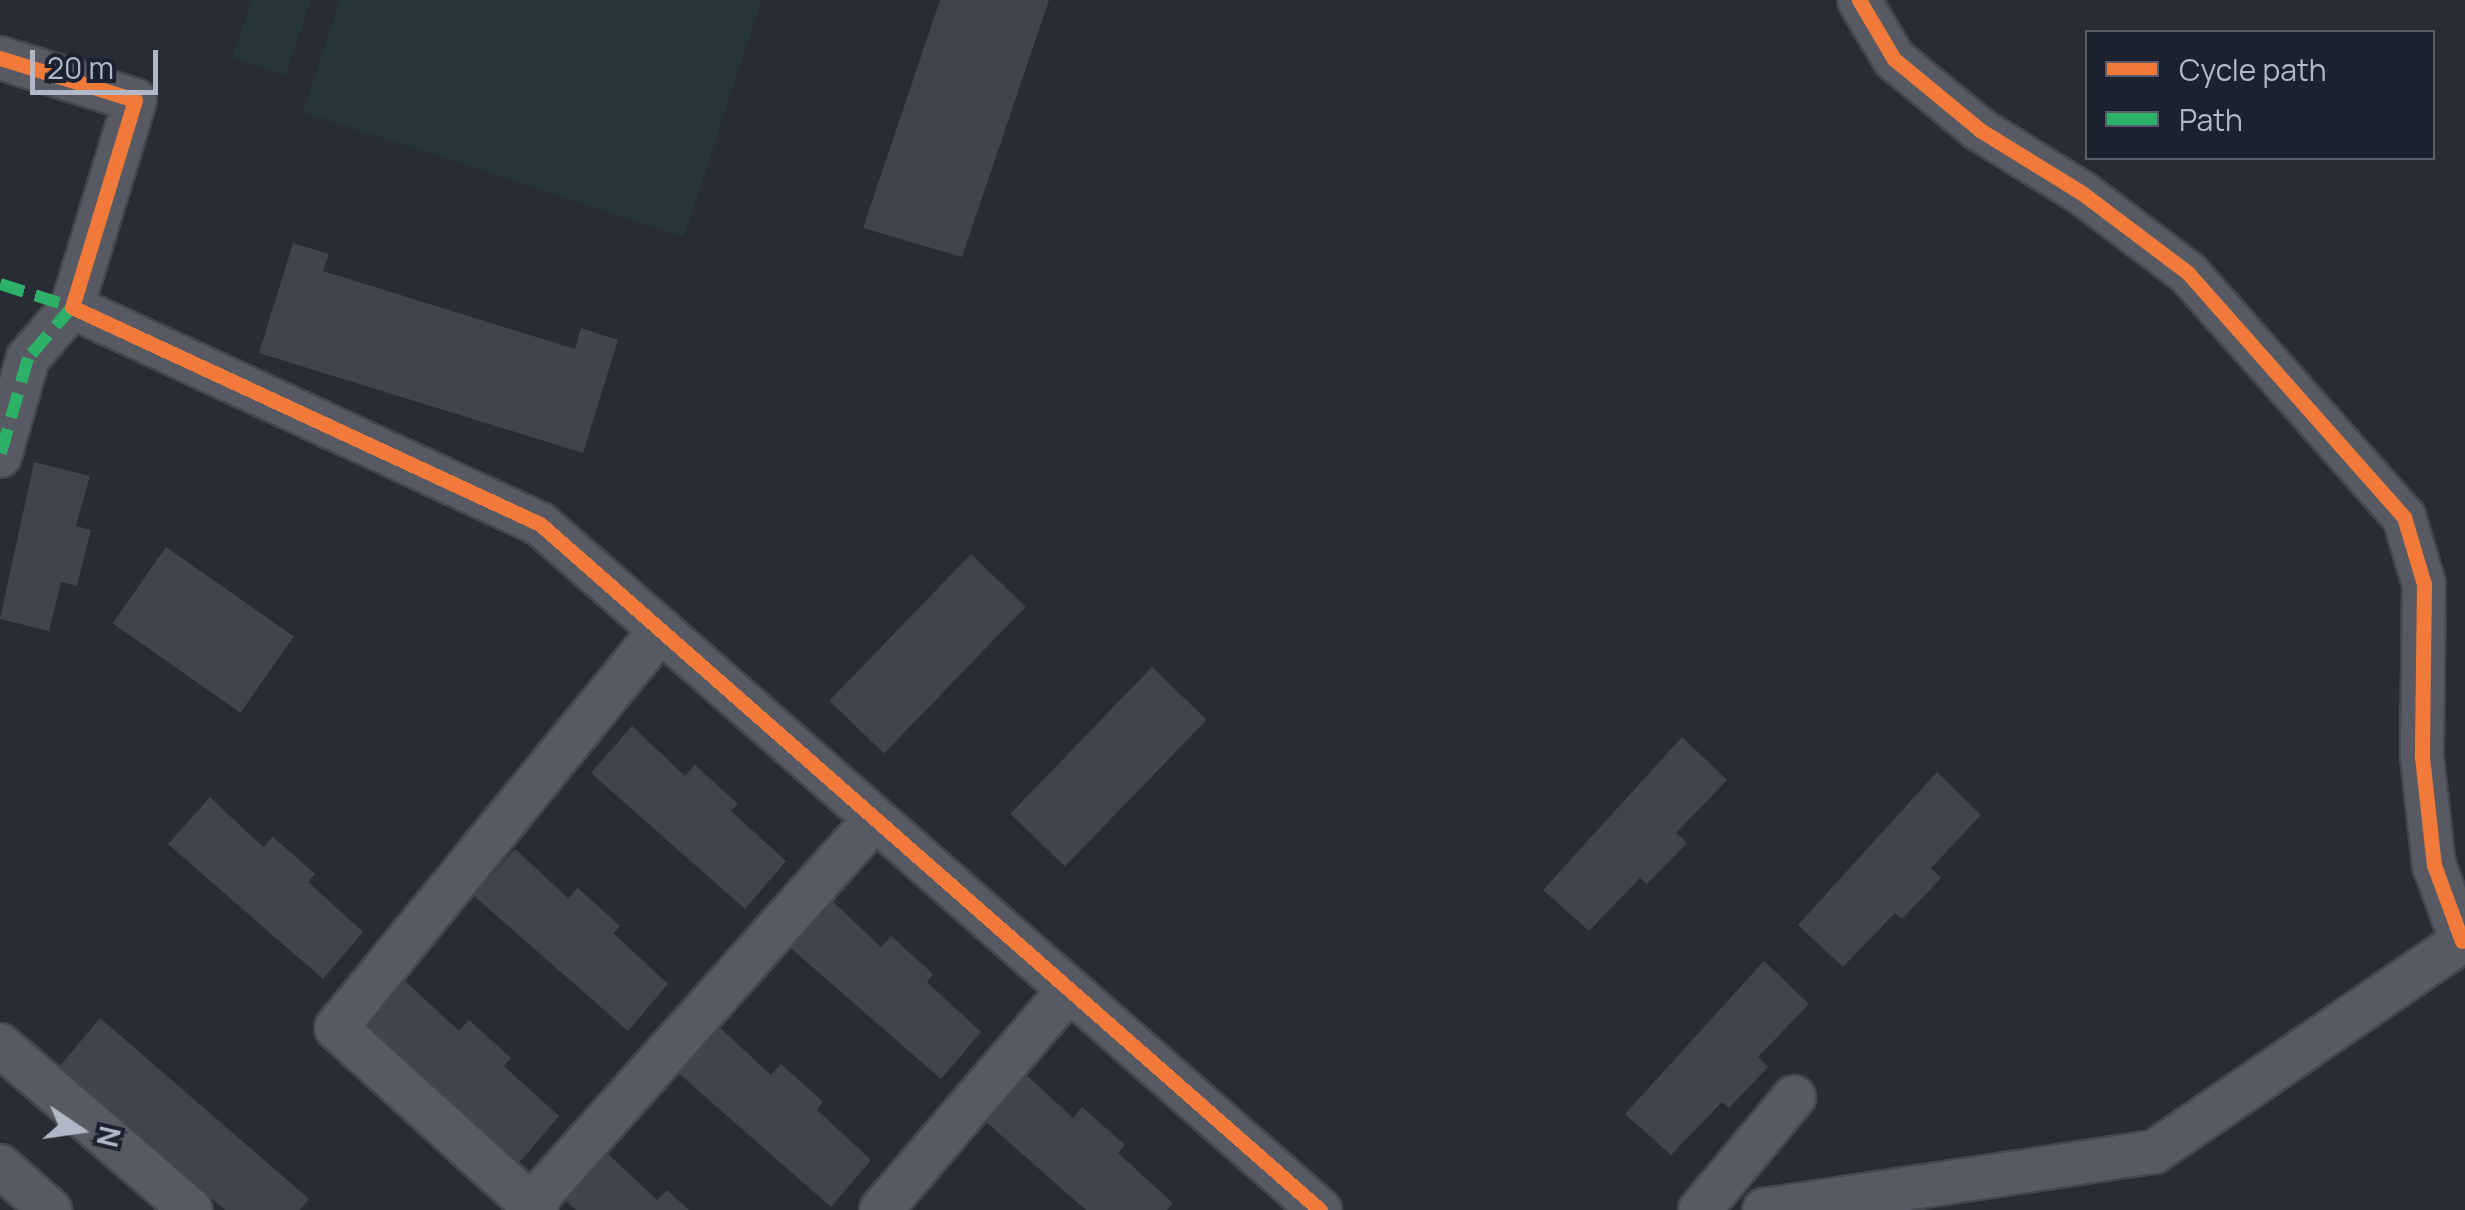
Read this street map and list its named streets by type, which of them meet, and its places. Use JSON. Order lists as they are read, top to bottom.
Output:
{
  "legend": ["Cycle path", "Path"],
  "scale_bar": "20 m",
  "north": "right"
}
